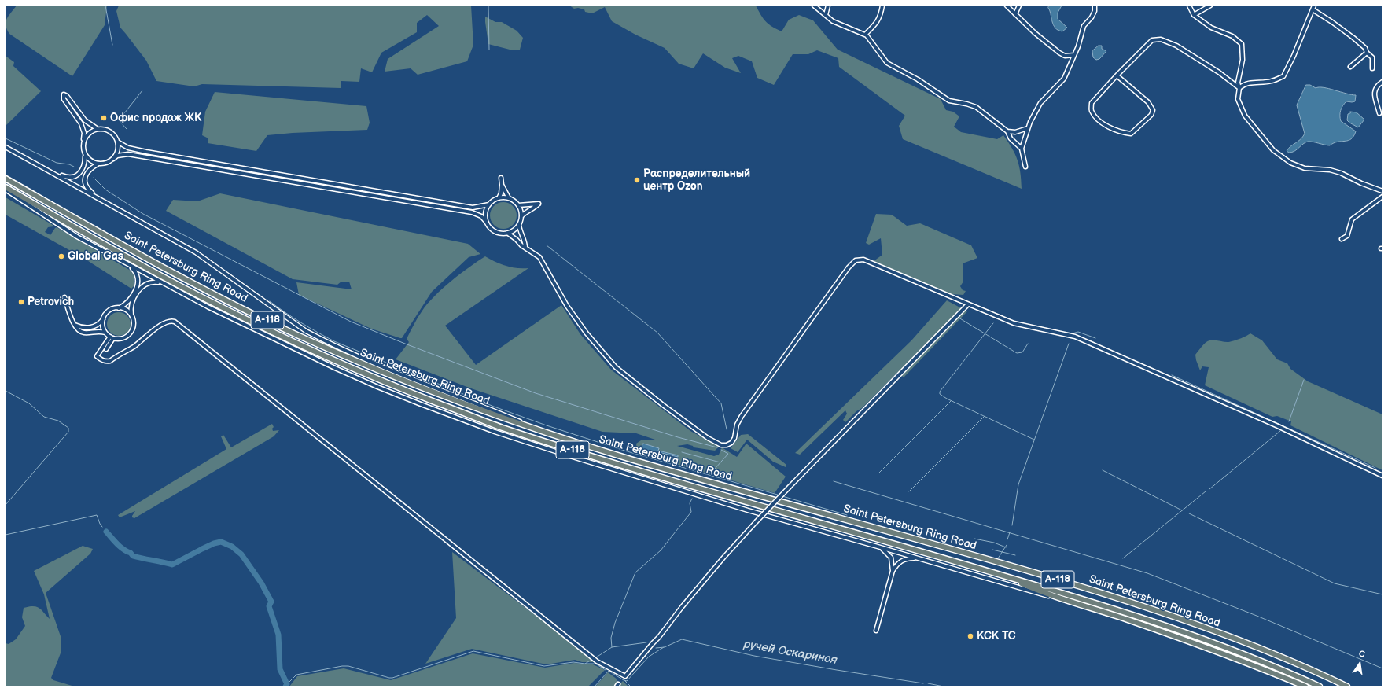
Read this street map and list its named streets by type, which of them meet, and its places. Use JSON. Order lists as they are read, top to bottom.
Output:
{
  "streets": {
    "highway": ["Saint Petersburg Ring Road", "А-118"]
  },
  "water": ["ручей Оскариноя"],
  "places": [
    "Офис продаж ЖК",
    "Распределительный центр Ozon",
    "Global Gas",
    "Petrovich",
    "КСК ТС"
  ],
  "north": "top"
}
